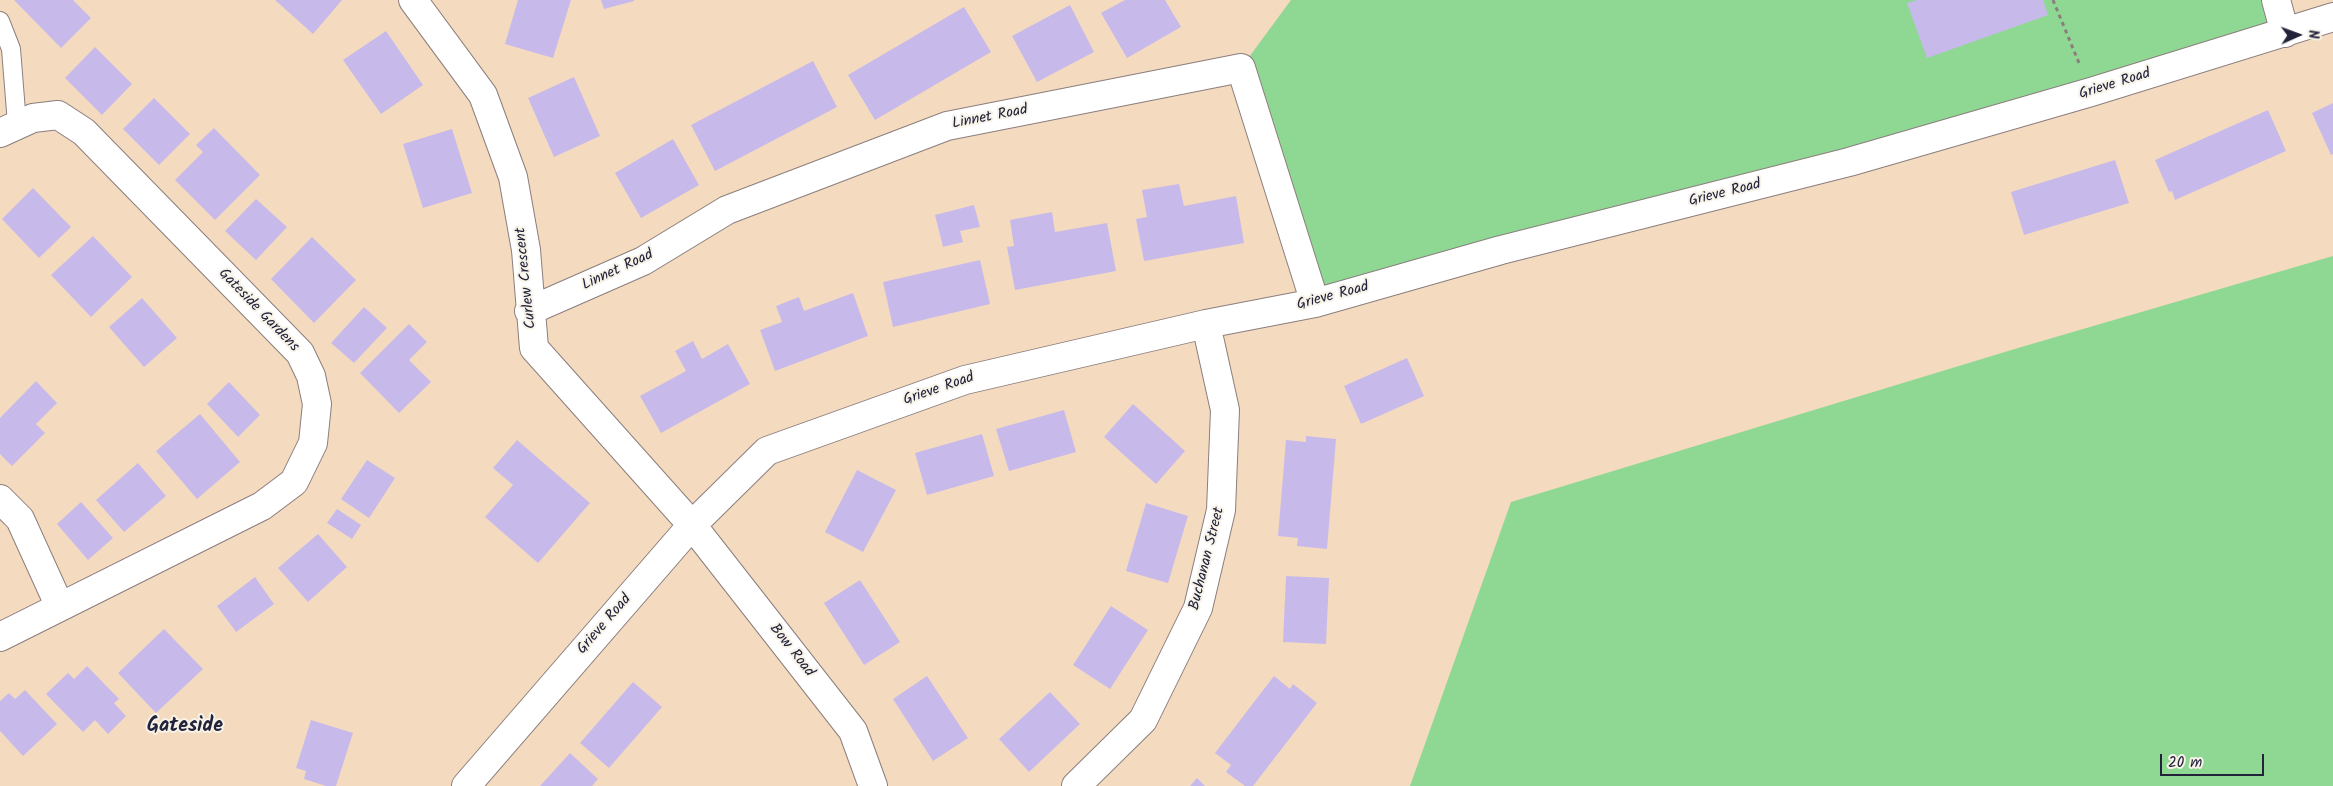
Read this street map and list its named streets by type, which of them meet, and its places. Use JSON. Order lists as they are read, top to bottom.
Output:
{
  "streets": {
    "street": [
      "Grieve Road",
      "Linnet Road",
      "Curlew Crescent",
      "Gateside Gardens",
      "Buchanan Street",
      "Bow Road"
    ]
  },
  "crossings": [
    ["Grieve Road", "Linnet Road"],
    ["Grieve Road", "Curlew Crescent"],
    ["Grieve Road", "Buchanan Street"],
    ["Grieve Road", "Bow Road"],
    ["Linnet Road", "Curlew Crescent"],
    ["Curlew Crescent", "Bow Road"]
  ],
  "districts": ["Gateside"],
  "scale_bar": "20 m",
  "north": "right"
}
